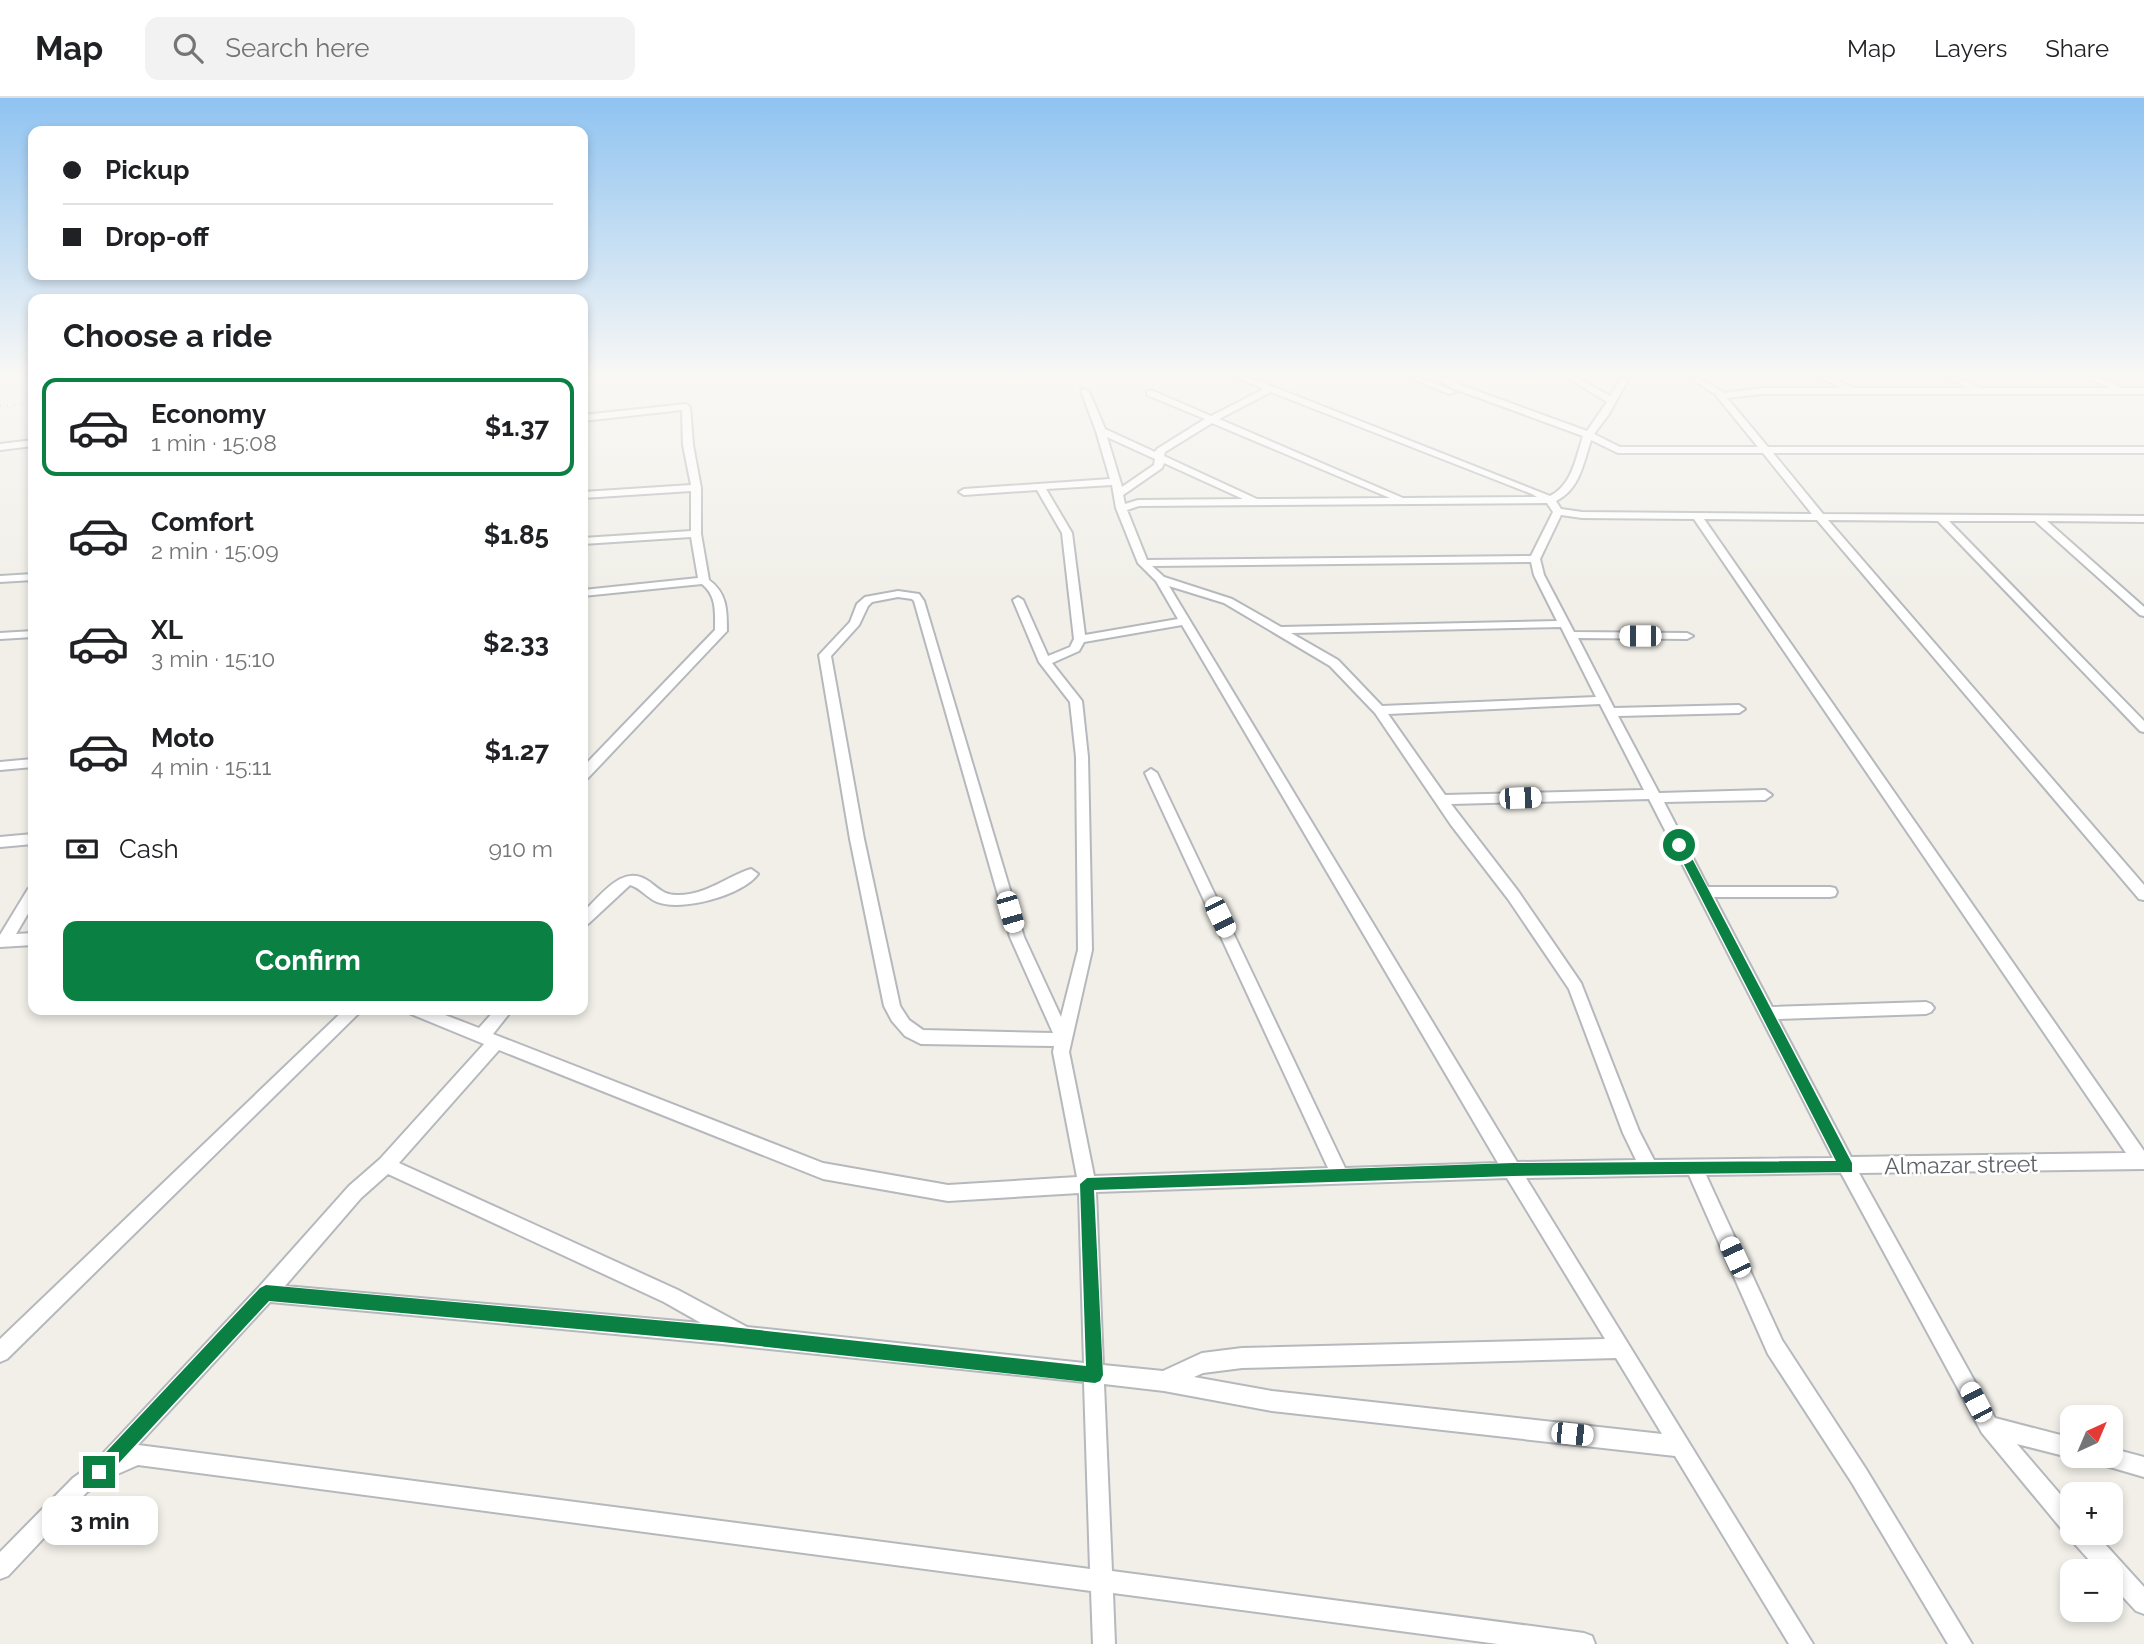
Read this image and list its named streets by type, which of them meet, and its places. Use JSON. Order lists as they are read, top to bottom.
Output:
{
  "streets": {
    "street": ["Almazar street"]
  },
  "north": "top right",
  "page": {
    "header": "Map",
    "search": "Search here",
    "nav": ["Map", "Layers", "Share"],
    "banner": ["Pickup", "Drop-off"],
    "heading": "Choose a ride",
    "list": [
      {
        "name": "Economy",
        "note": "1 min · 15:08",
        "value": "$1.37"
      },
      {
        "name": "Comfort",
        "note": "2 min · 15:09",
        "value": "$1.85"
      },
      {
        "name": "XL",
        "note": "3 min · 15:10",
        "value": "$2.33"
      },
      {
        "name": "Moto",
        "note": "4 min · 15:11",
        "value": "$1.27"
      }
    ],
    "pay": ["Cash", "910 m"],
    "buttons": "Confirm",
    "map_buttons": ["+", "−"],
    "bubble": "3 min"
  }
}
